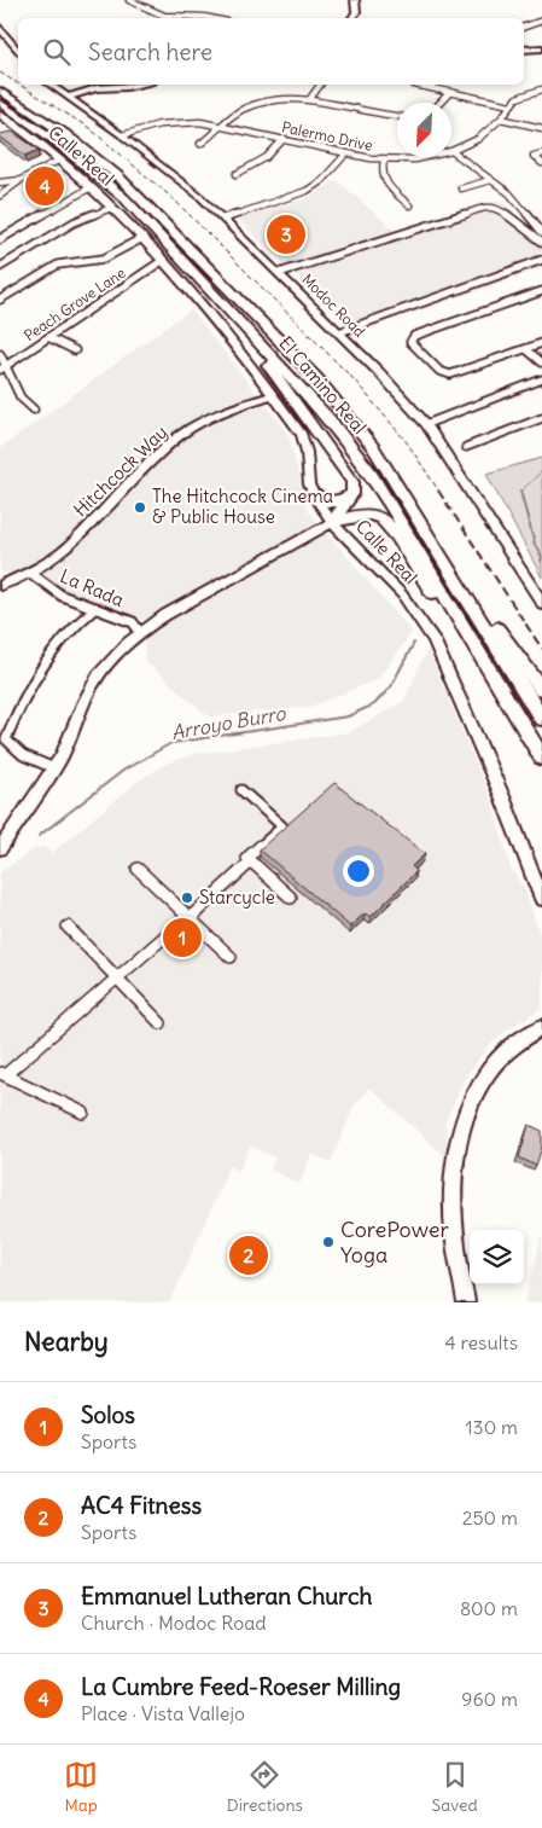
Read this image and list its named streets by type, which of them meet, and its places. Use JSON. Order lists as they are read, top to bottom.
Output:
{
  "streets": {
    "highway": ["El Camino Real"],
    "street": [
      "Palermo Drive",
      "Calle Real",
      "Peach Grove Lane",
      "Modoc Road",
      "Hitchcock Way",
      "La Rada"
    ]
  },
  "crossings": [
    ["Palermo Drive", "Modoc Road"],
    ["Calle Real", "Peach Grove Lane"],
    ["Calle Real", "Hitchcock Way"],
    ["Hitchcock Way", "La Rada"]
  ],
  "water": ["Arroyo Burro"],
  "places": ["The Hitchcock Cinema & Public House", "Starcycle", "CorePower Yoga"],
  "north": "bottom left",
  "page": {
    "search": "Search here",
    "pins": [
      "4",
      "3",
      "1",
      "2"
    ],
    "heading": ["Nearby", "4 results"],
    "list": [
      {
        "mark": "1",
        "name": "Solos",
        "note": "Sports",
        "value": "130 m"
      },
      {
        "mark": "2",
        "name": "AC4 Fitness",
        "note": "Sports",
        "value": "250 m"
      },
      {
        "mark": "3",
        "name": "Emmanuel Lutheran Church",
        "note": "Church · Modoc Road",
        "value": "800 m"
      },
      {
        "mark": "4",
        "name": "La Cumbre Feed-Roeser Milling",
        "note": "Place · Vista Vallejo",
        "value": "960 m"
      }
    ],
    "nav": ["Map", "Directions", "Saved"]
  }
}
